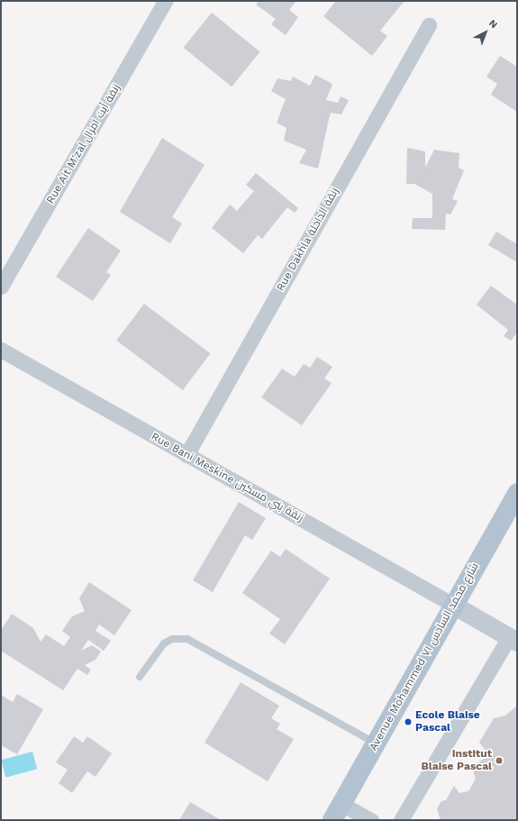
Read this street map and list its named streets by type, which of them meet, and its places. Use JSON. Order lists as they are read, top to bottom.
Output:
{
  "streets": {
    "main road": ["Avenue Mohammed VI شارع محمد السادس"],
    "street": ["Rue Ait M'zal زنقة أيت امزال", "Rue Dakhla زنقة الداخلة", "Rue Bani Meskine زنقة بني مسكين"]
  },
  "crossings": [
    ["Rue Dakhla زنقة الداخلة", "Rue Bani Meskine زنقة بني مسكين"],
    ["Rue Bani Meskine زنقة بني مسكين", "Avenue Mohammed VI شارع محمد السادس"]
  ],
  "places": ["Ecole Blaise Pascal", "Institut Blaise Pascal"],
  "north": "top right"
}
